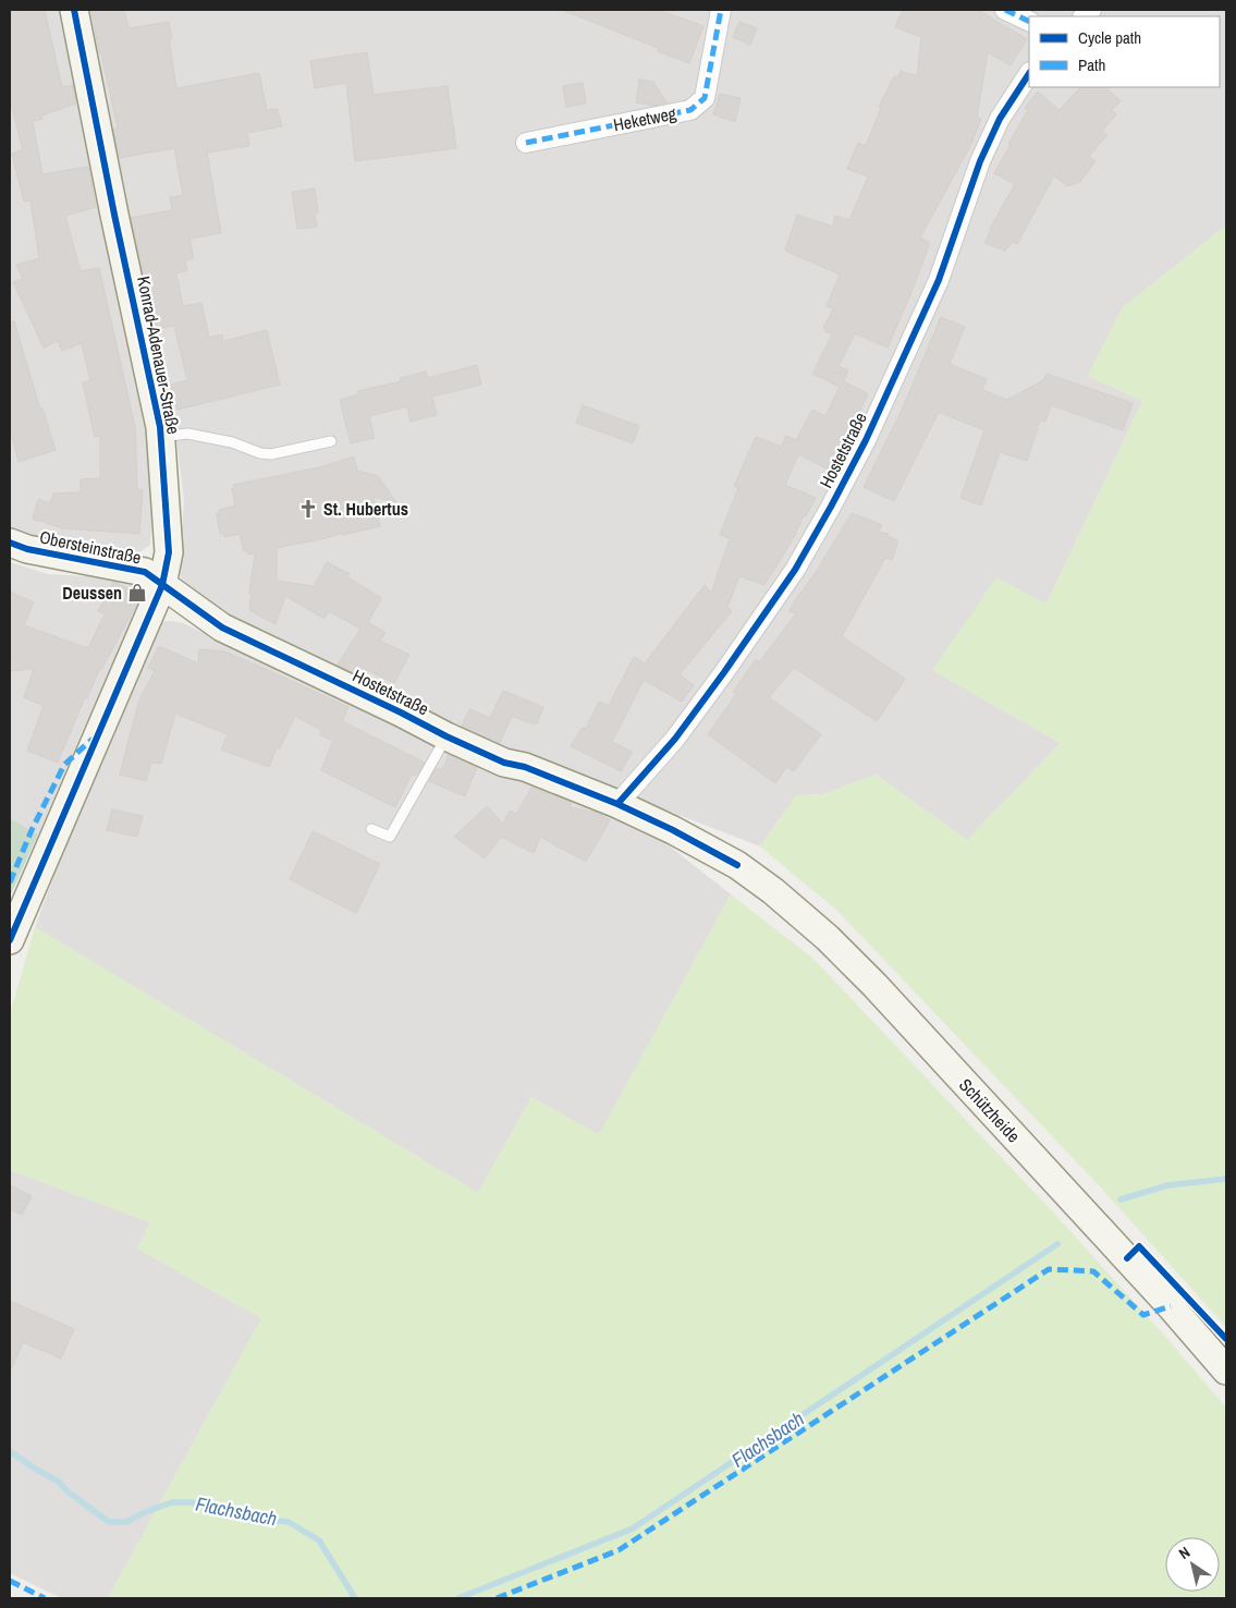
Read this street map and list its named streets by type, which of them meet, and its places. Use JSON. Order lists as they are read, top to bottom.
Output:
{
  "streets": {
    "street": [
      "Heketweg",
      "Konrad-Adenauer-Straße",
      "Hostetstraße",
      "Obersteinstraße",
      "Schützheide"
    ]
  },
  "crossings": [
    ["Konrad-Adenauer-Straße", "Hostetstraße"],
    ["Konrad-Adenauer-Straße", "Obersteinstraße"],
    ["Hostetstraße", "Obersteinstraße"],
    ["Hostetstraße", "Schützheide"]
  ],
  "water": ["Flachsbach"],
  "places": {
    "church": ["St. Hubertus"],
    "shop": ["Deussen"]
  },
  "legend": ["Cycle path", "Path"],
  "north": "top left"
}
